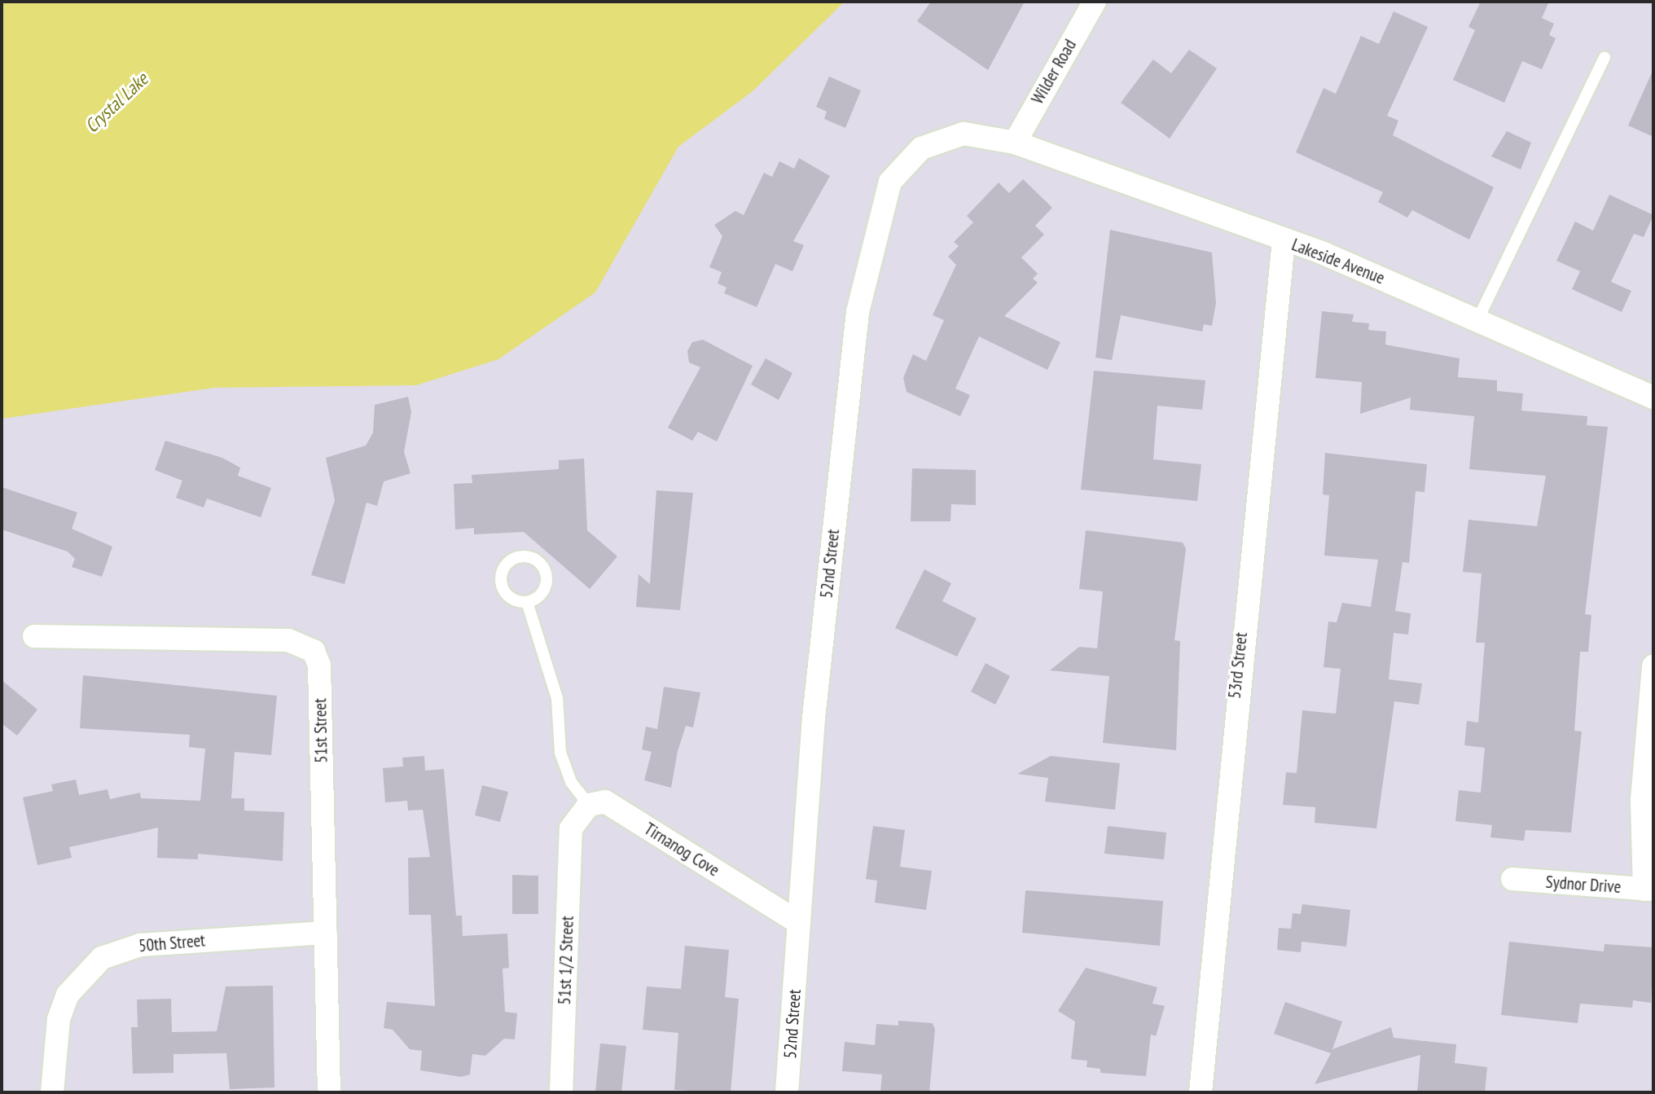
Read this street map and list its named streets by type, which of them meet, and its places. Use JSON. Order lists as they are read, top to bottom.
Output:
{
  "streets": {
    "street": [
      "Wilder Road",
      "Lakeside Avenue",
      "52nd Street",
      "53rd Street",
      "51st Street",
      "Tirnanog Cove",
      "Sydnor Drive",
      "50th Street",
      "51st 1/2 Street"
    ]
  },
  "crossings": [
    ["Wilder Road", "Lakeside Avenue"],
    ["Wilder Road", "52nd Street"],
    ["Lakeside Avenue", "52nd Street"],
    ["Lakeside Avenue", "53rd Street"],
    ["52nd Street", "Tirnanog Cove"],
    ["51st Street", "50th Street"],
    ["Tirnanog Cove", "51st 1/2 Street"]
  ],
  "water": ["Crystal Lake"]
}
